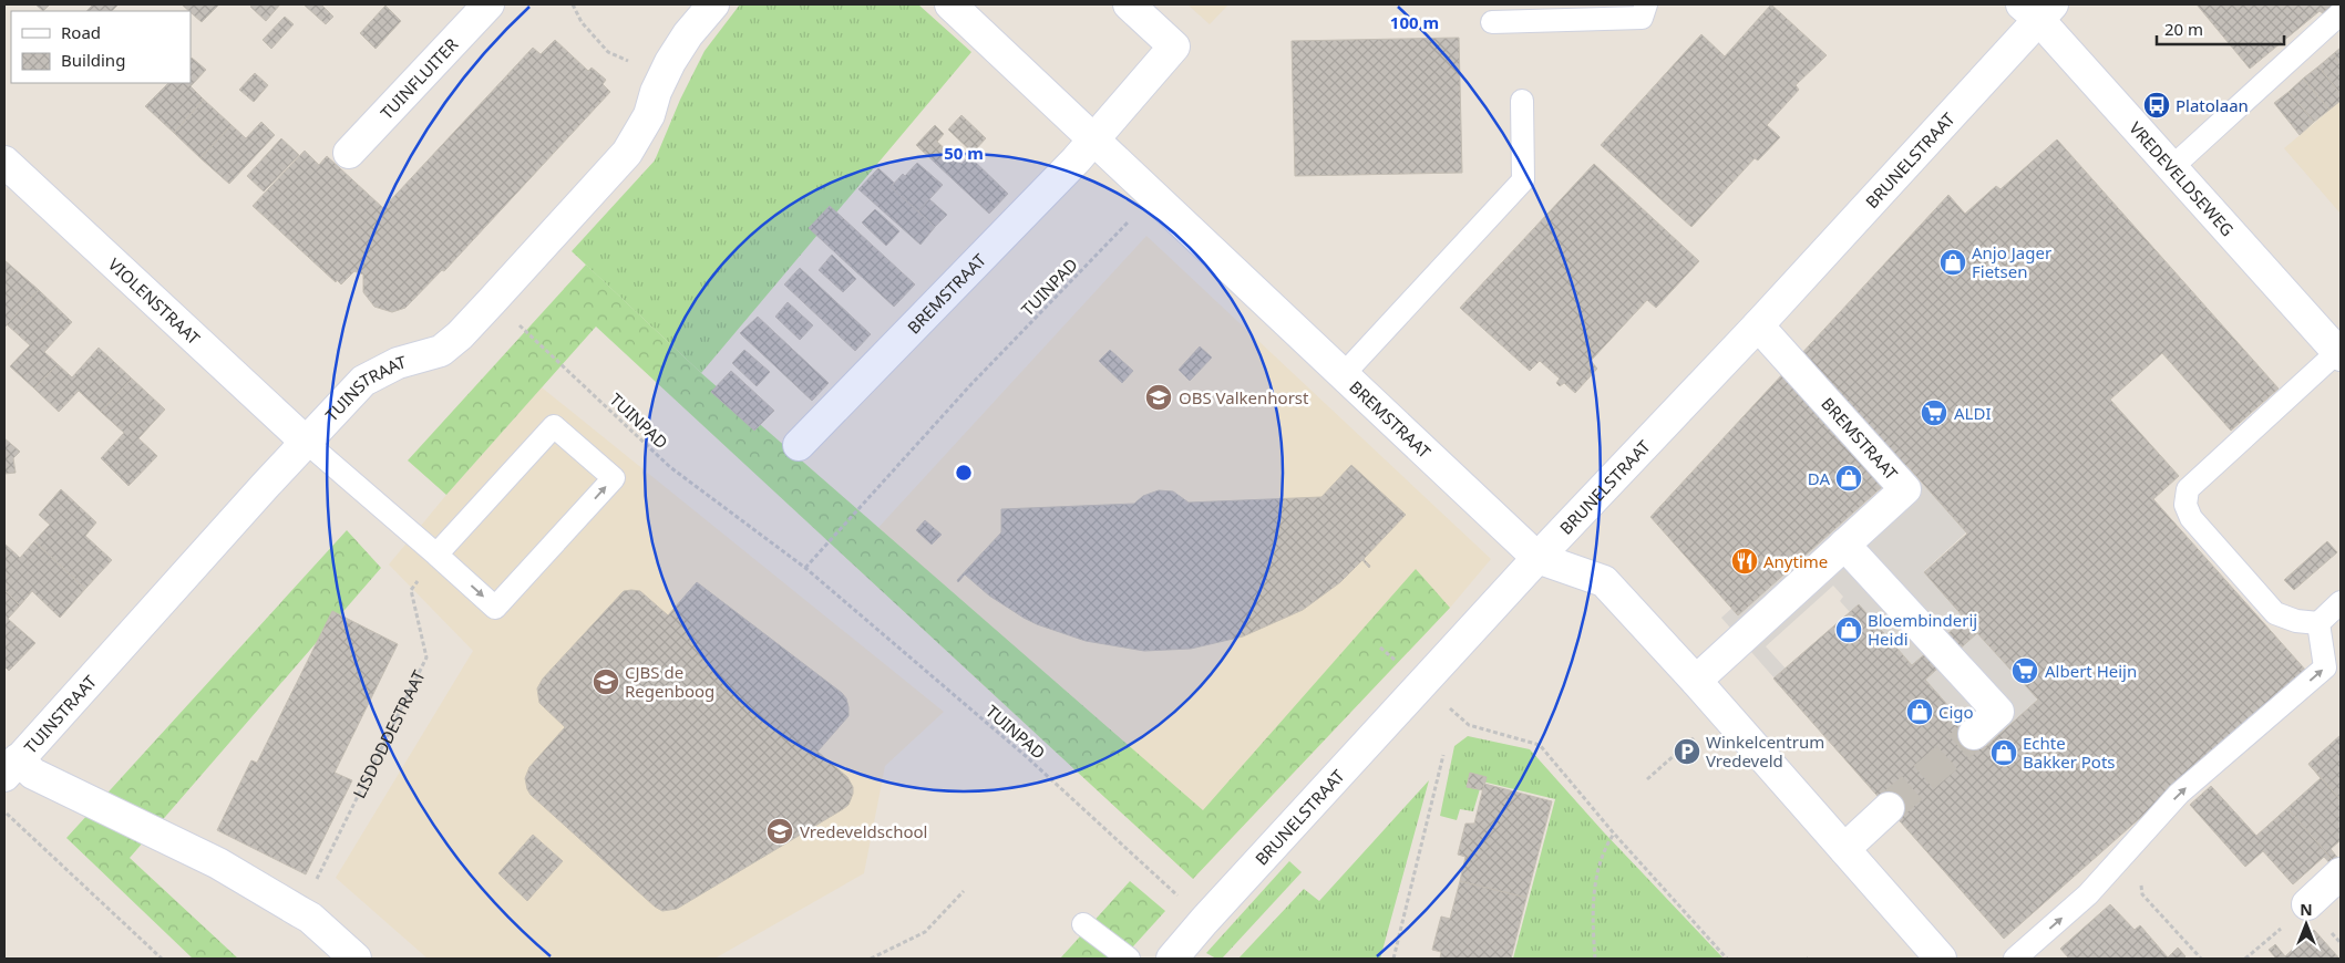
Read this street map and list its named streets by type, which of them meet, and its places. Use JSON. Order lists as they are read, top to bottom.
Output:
{
  "streets": {
    "street": [
      "TUINFLUITER",
      "BRUNELSTRAAT",
      "VREDEVELDSEWEG",
      "BREMSTRAAT",
      "VIOLENSTRAAT",
      "TUINSTRAAT"
    ],
    "path": ["TUINPAD", "LISDODDESTRAAT"]
  },
  "crossings": [
    ["BRUNELSTRAAT", "VREDEVELDSEWEG"],
    ["BRUNELSTRAAT", "TUINPAD"],
    ["BRUNELSTRAAT", "BREMSTRAAT"],
    ["TUINPAD", "BREMSTRAAT"],
    ["TUINPAD", "TUINSTRAAT"],
    ["VIOLENSTRAAT", "TUINSTRAAT"]
  ],
  "places": {
    "bus stop": ["Platolaan"],
    "shop": [
      "Anjo Jager Fietsen",
      "DA",
      "Bloembinderij Heidi",
      "Cigo",
      "Echte Bakker Pots"
    ],
    "school or university": ["OBS Valkenhorst", "CJBS de Regenboog", "Vredeveldschool"],
    "supermarket": ["ALDI", "Albert Heijn"],
    "restaurant": ["Anytime"],
    "parking": ["Winkelcentrum Vredeveld"]
  },
  "legend": ["Road", "Building"],
  "scale_bar": "20 m",
  "north": "top",
  "rings": ["100 m", "50 m"]
}
